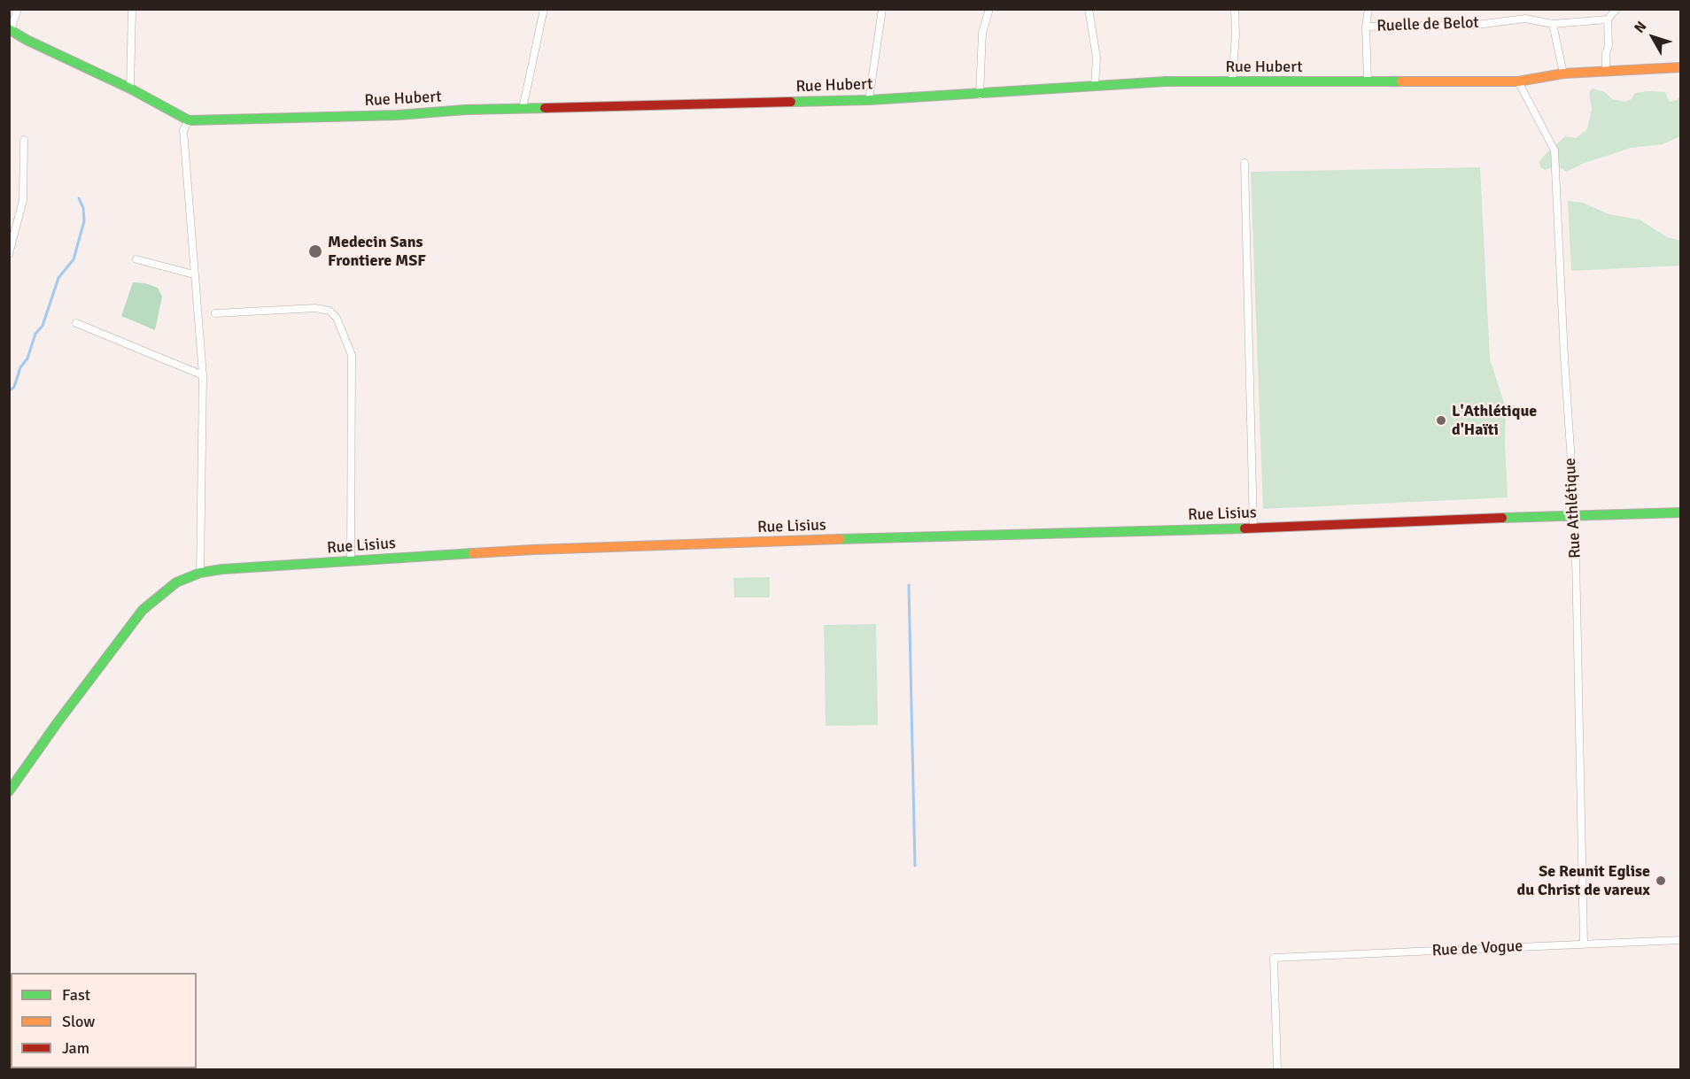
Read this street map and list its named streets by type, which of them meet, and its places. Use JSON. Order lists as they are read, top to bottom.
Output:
{
  "streets": {
    "street": [
      "Ruelle de Belot",
      "Rue Hubert",
      "Rue Athlétique",
      "Rue Lisius",
      "Rue de Vogue"
    ]
  },
  "crossings": [
    ["Rue Hubert", "Rue Athlétique"],
    ["Rue Athlétique", "Rue Lisius"],
    ["Rue Athlétique", "Rue de Vogue"]
  ],
  "places": ["Medecin Sans Frontiere MSF", "L'Athlétique d'Haïti", "Se Reunit Eglise du Christ de vareux"],
  "legend": ["Fast", "Slow", "Jam"],
  "north": "top left"
}
